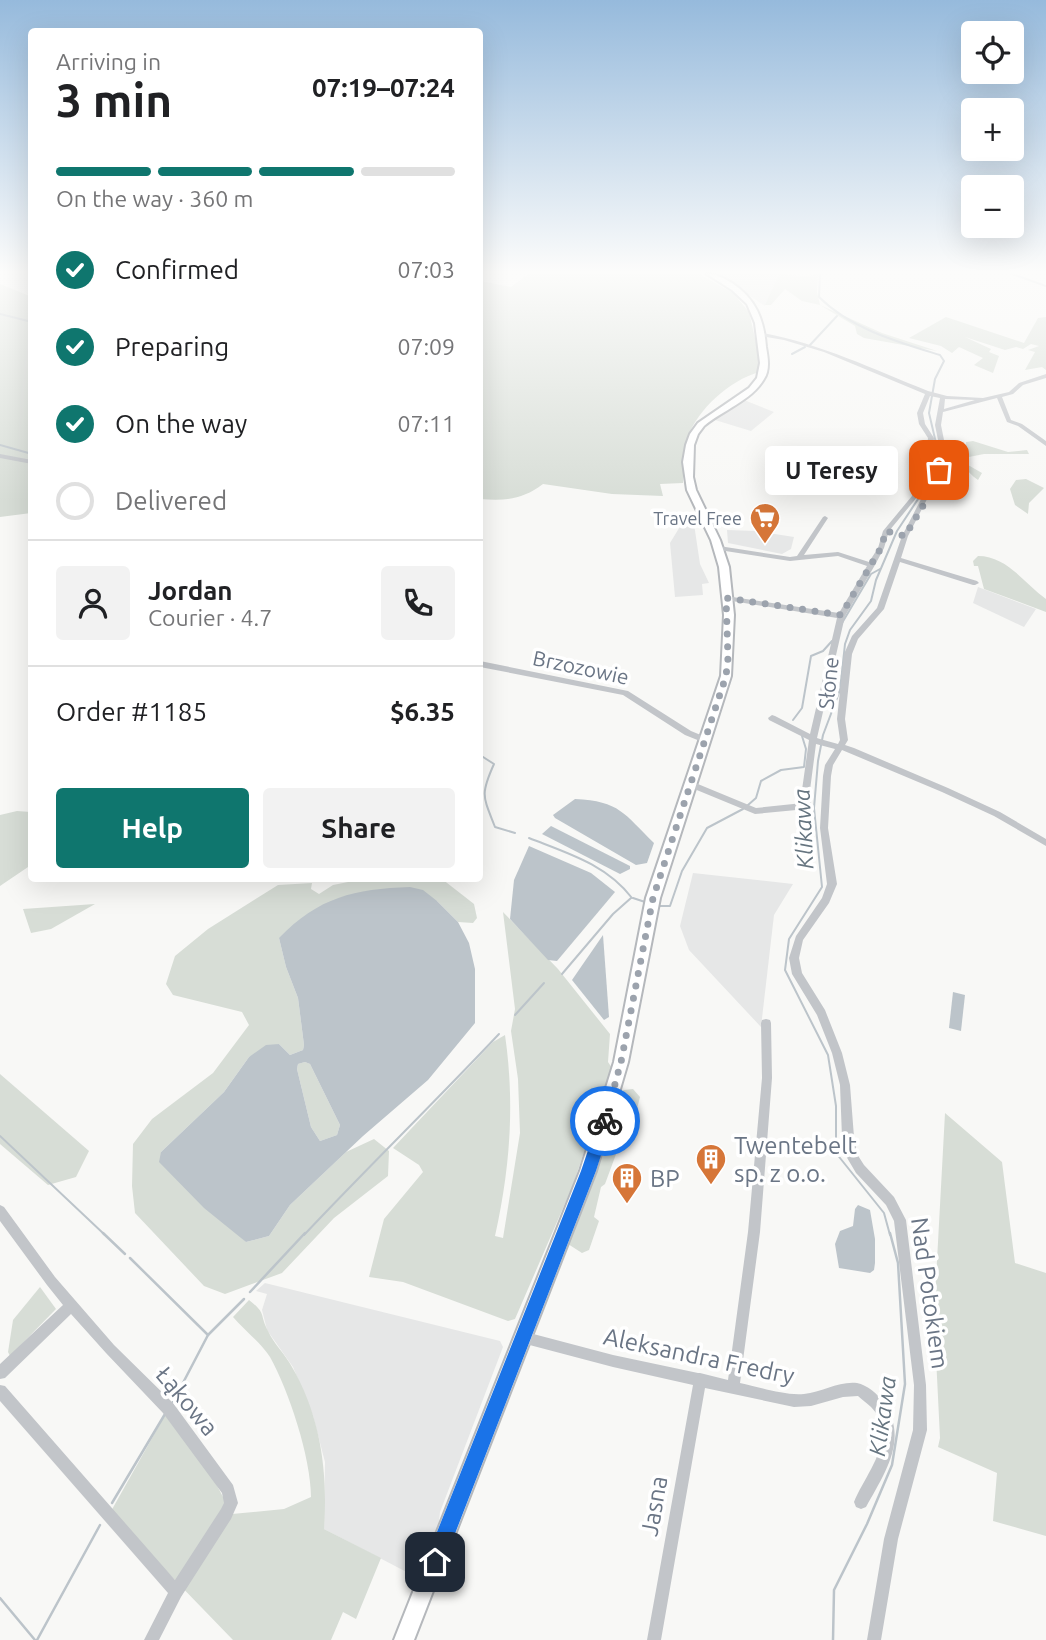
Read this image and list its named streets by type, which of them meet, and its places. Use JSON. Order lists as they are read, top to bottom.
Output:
{
  "streets": {
    "street": [
      "Brzozowie",
      "Słone",
      "Nad Potokiem",
      "Aleksandra Fredry",
      "Łąkowa",
      "Jasna"
    ]
  },
  "crossings": [
    ["Słone", "Nad Potokiem"],
    ["Aleksandra Fredry", "Jasna"]
  ],
  "water": ["Klikawa"],
  "places": {
    "other": ["U Teresy"],
    "supermarket": ["Travel Free"],
    "building": ["Twentebelt sp. z o.o.", "BP"]
  },
  "page": {
    "map_buttons": ["+", "−"],
    "heading": ["3 min", "Arriving in", "07:19–07:24"],
    "panel": [
      "Jordan",
      "Courier · 4.7",
      "Order #1185",
      "$6.35"
    ],
    "bar": "On the way · 360 m",
    "list": [
      ["Confirmed", "07:03"],
      ["Preparing", "07:09"],
      ["On the way", "07:11"],
      "Delivered"
    ],
    "bubble": "U Teresy",
    "buttons": ["Help", "Share"]
  }
}
